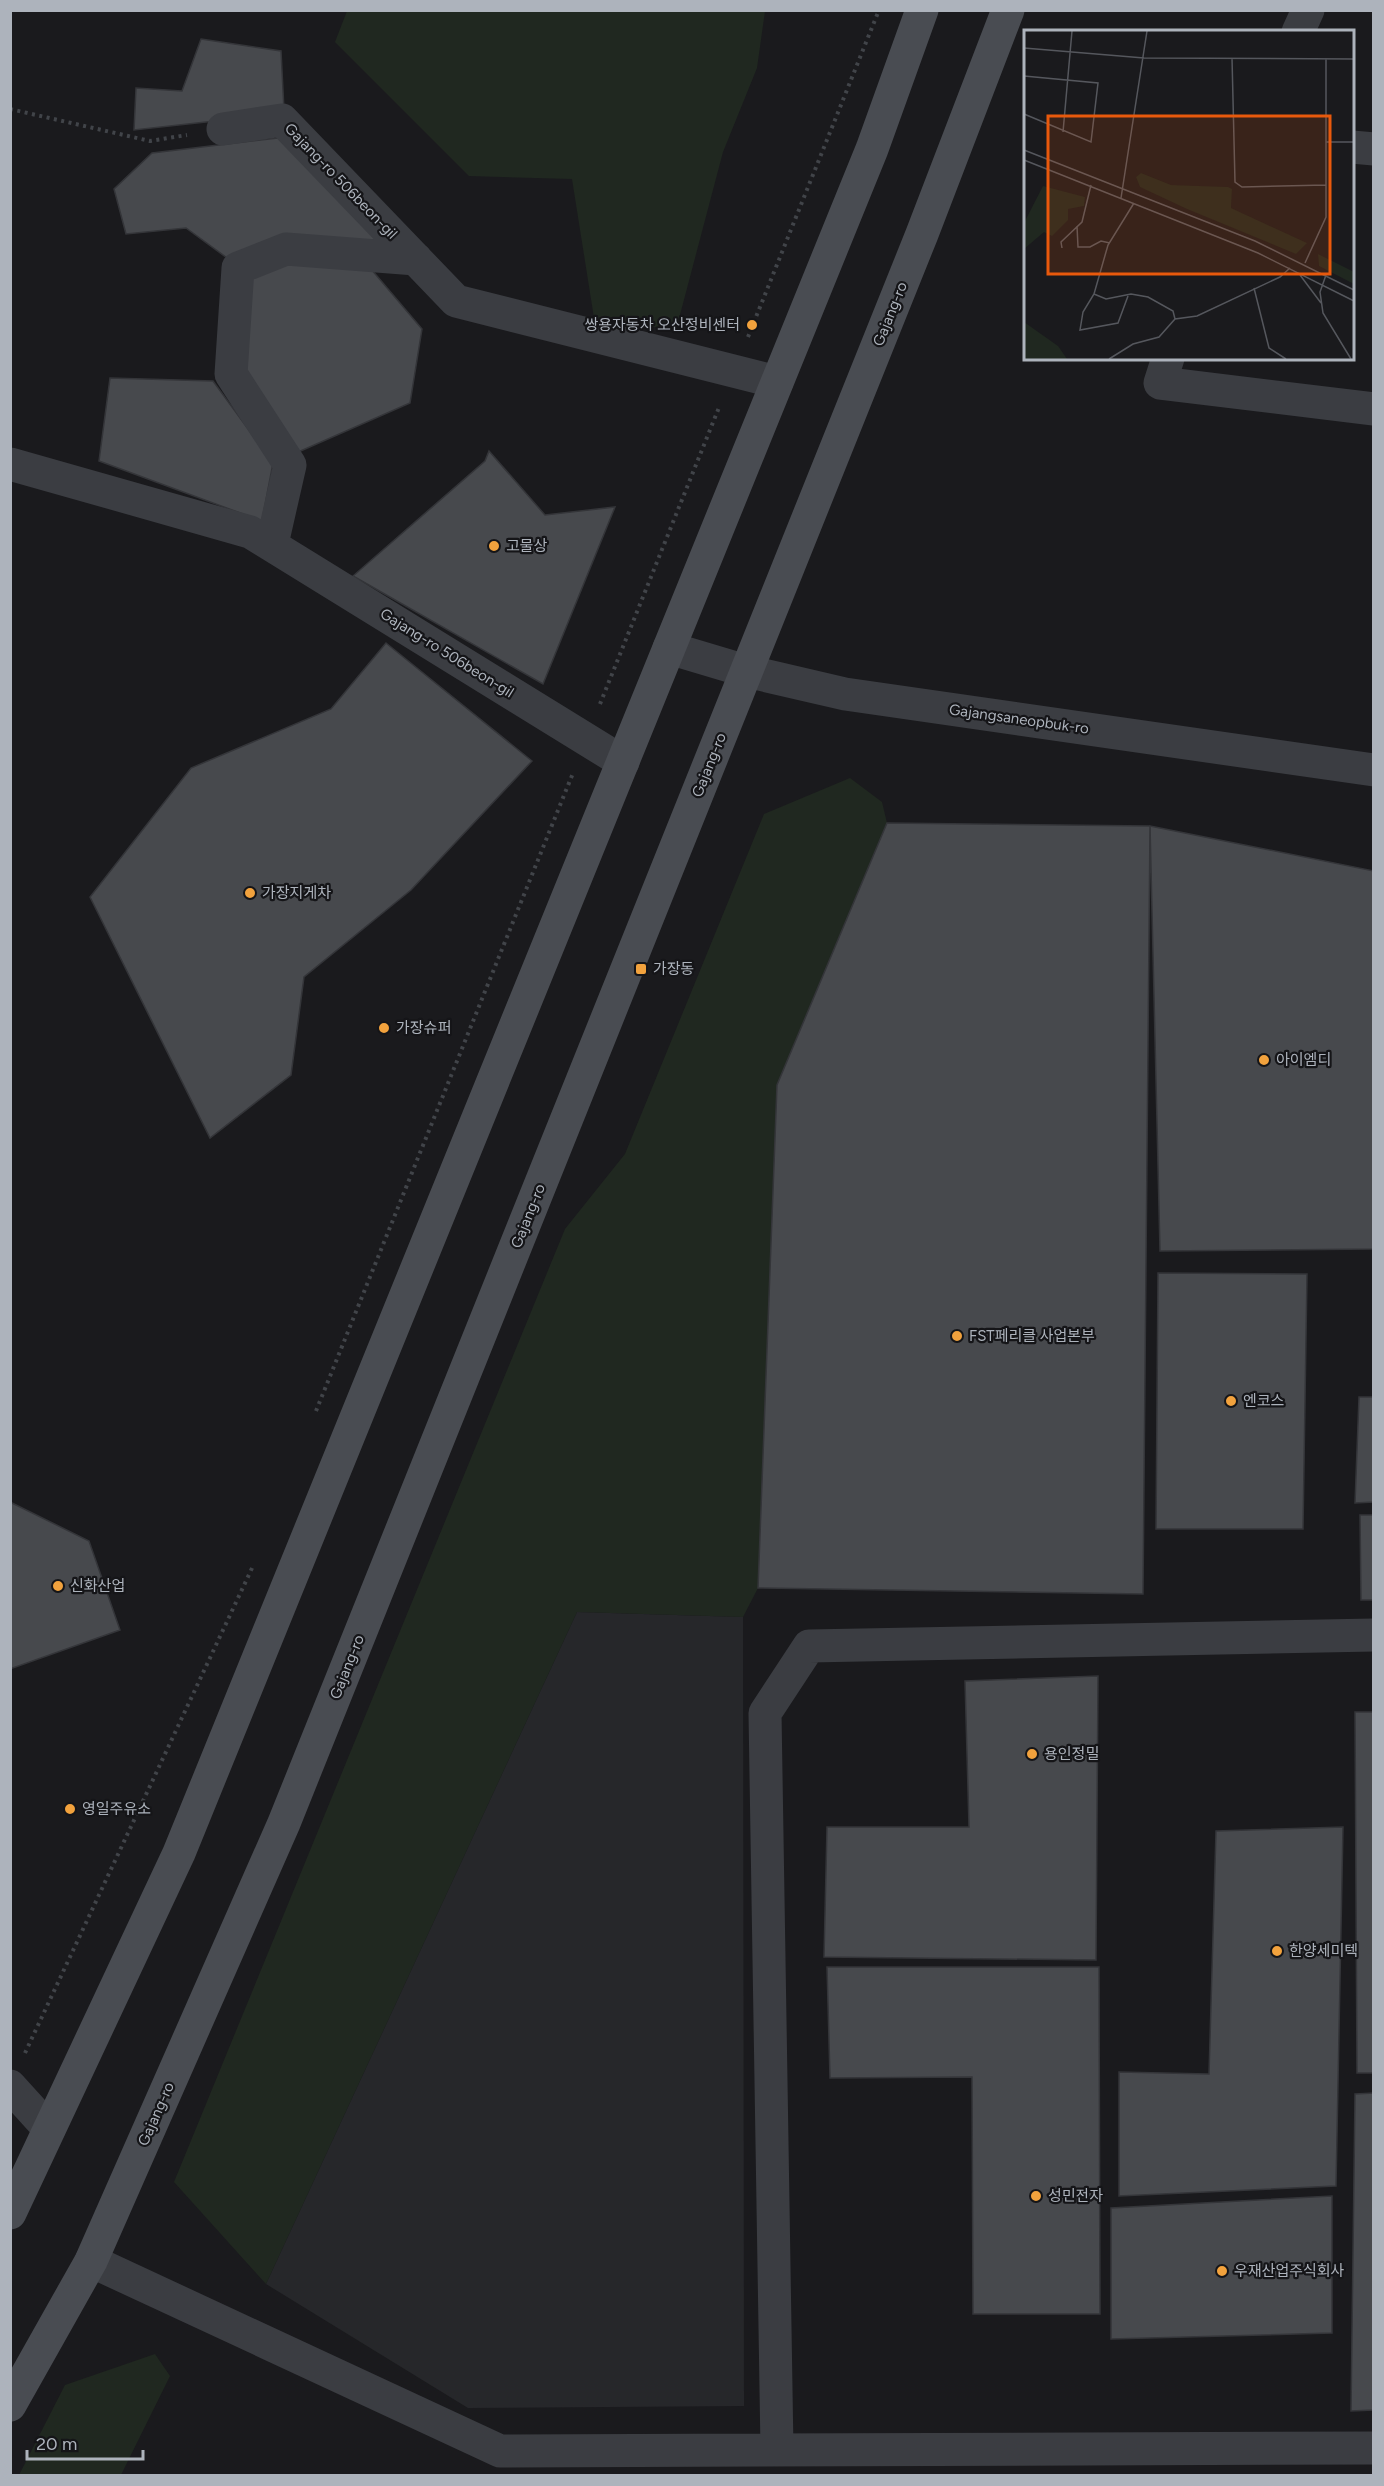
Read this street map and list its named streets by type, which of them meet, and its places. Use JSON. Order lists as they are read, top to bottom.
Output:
{
  "streets": {
    "main road": ["Gajang-ro"],
    "street": ["Gajang-ro 506beon-gil", "Gajangsaneopbuk-ro"]
  },
  "crossings": [
    ["Gajang-ro", "Gajangsaneopbuk-ro"]
  ],
  "places": {
    "other": [
      "쌍용자동차 오산정비센터",
      "고물상",
      "가장지게차",
      "가장슈퍼",
      "아이엠디",
      "FST페리클 사업본부",
      "엔코스",
      "신화산업",
      "용인정밀",
      "영일주유소",
      "한양세미텍",
      "성민전자",
      "우재산업주식회사"
    ],
    "transit": ["가장동"]
  },
  "scale_bar": "20 m"
}
